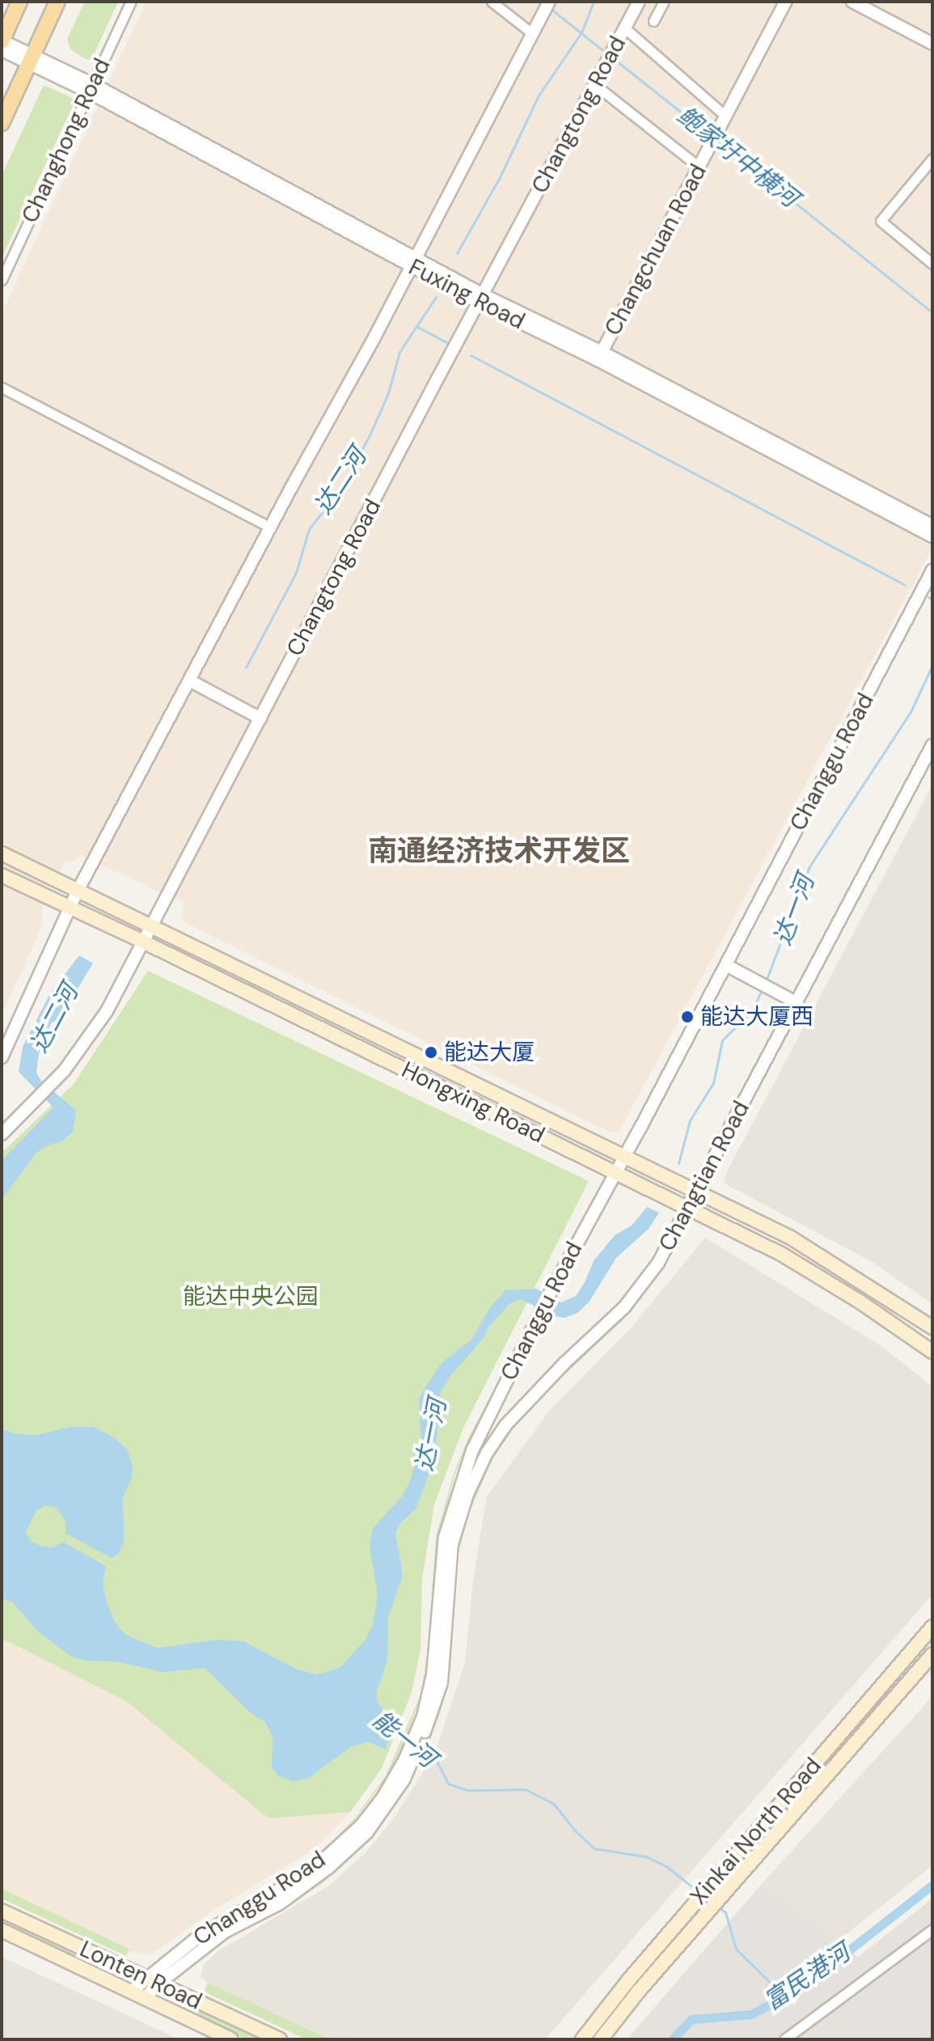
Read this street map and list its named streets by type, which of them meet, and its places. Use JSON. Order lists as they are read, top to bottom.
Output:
{
  "streets": {
    "main road": ["Hongxing Road", "Xinkai North Road", "Lonten Road"],
    "street": [
      "Changtong Road",
      "Changhong Road",
      "Changchuan Road",
      "Fuxing Road",
      "Changgu Road",
      "Changtian Road"
    ]
  },
  "crossings": [
    ["Changtong Road", "Fuxing Road"],
    ["Changtong Road", "Hongxing Road"],
    ["Changhong Road", "Fuxing Road"],
    ["Changchuan Road", "Fuxing Road"],
    ["Changgu Road", "Hongxing Road"],
    ["Changgu Road", "Changtian Road"],
    ["Changgu Road", "Lonten Road"],
    ["Hongxing Road", "Changtian Road"]
  ],
  "districts": ["南通经济技术开发区"],
  "water": [
    "鲍家圩中横河",
    "达二河",
    "达一河",
    "能一河",
    "富民港河"
  ],
  "parks": ["能达中央公园"],
  "places": ["能达大厦西", "能达大厦"]
}
